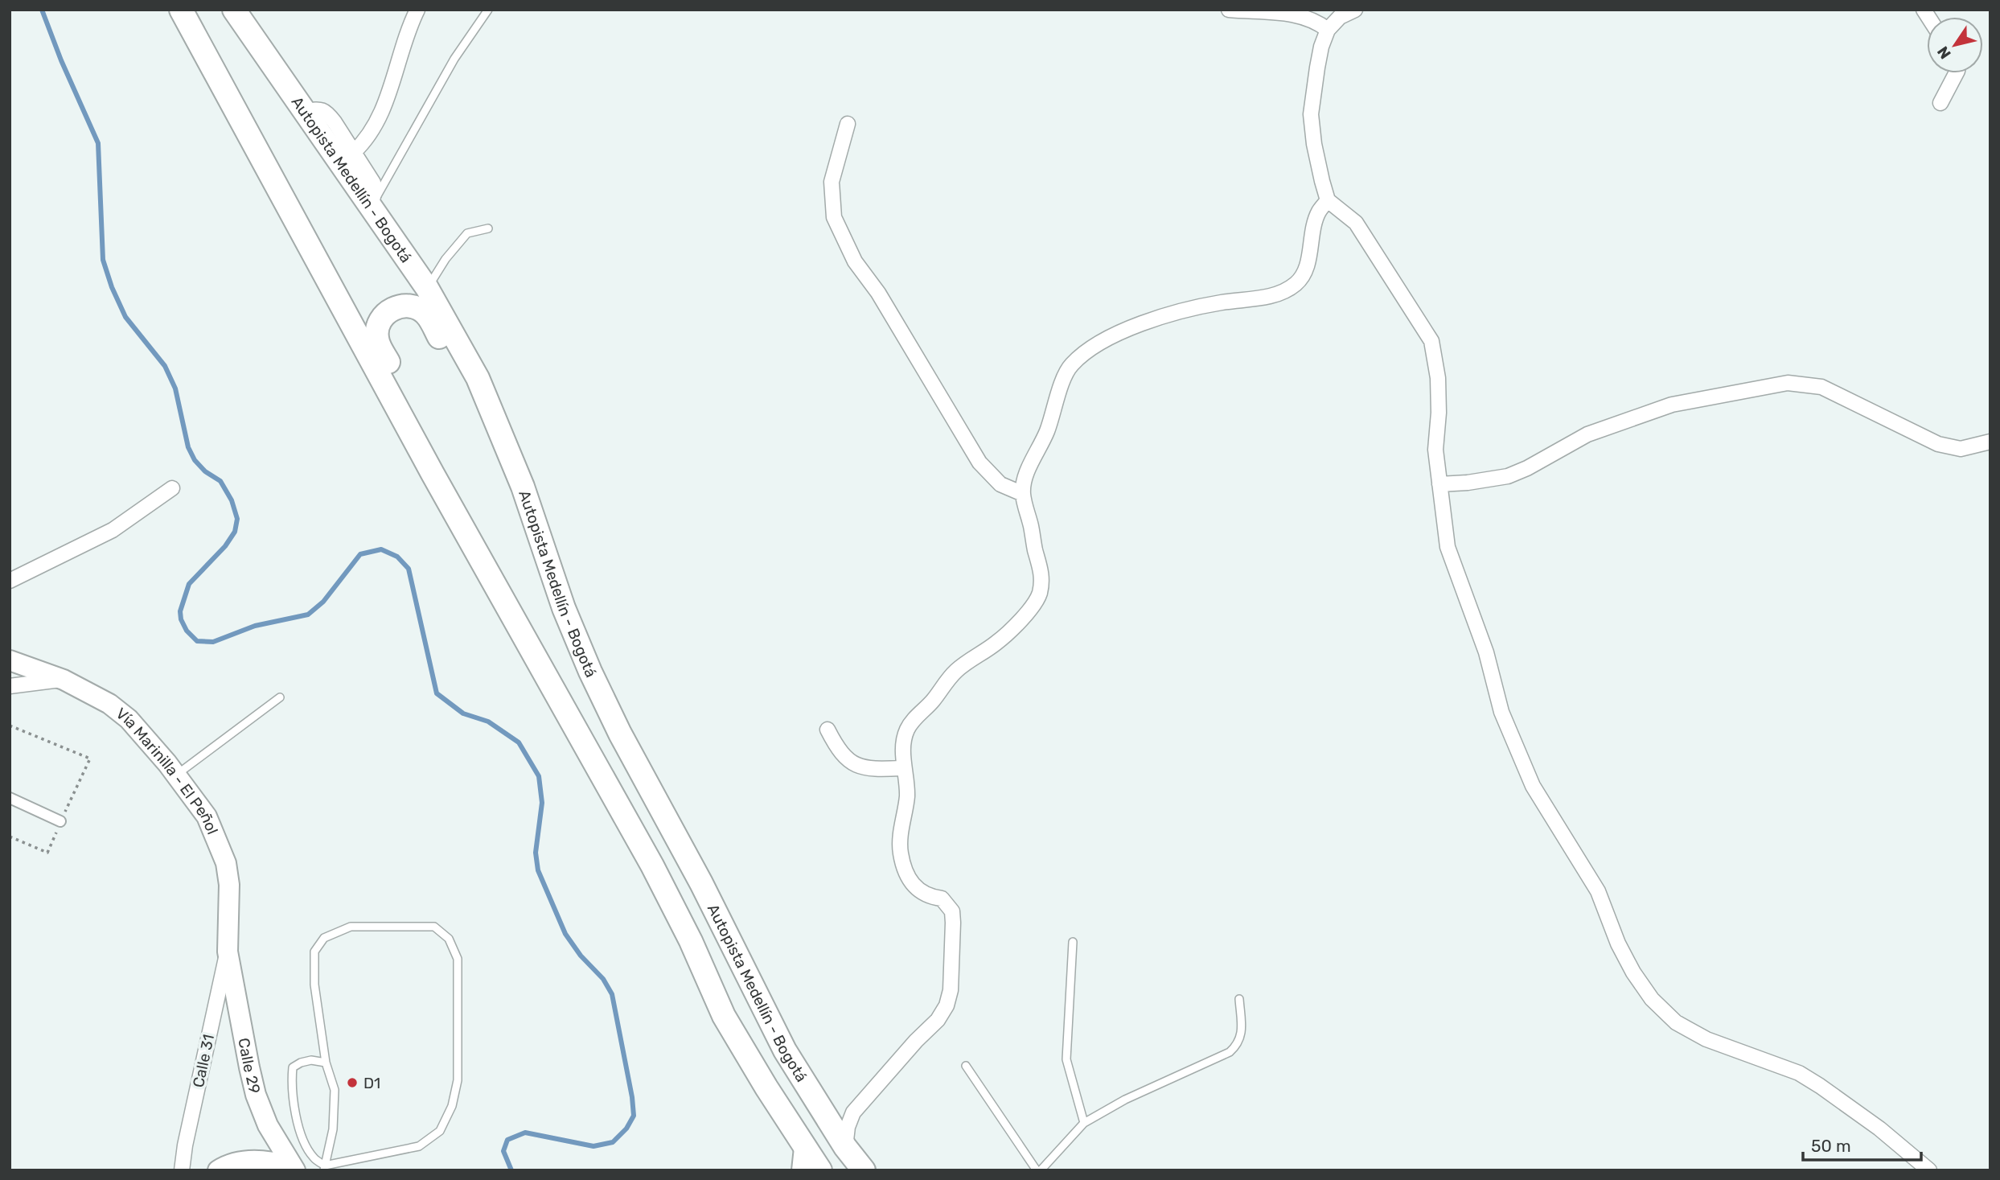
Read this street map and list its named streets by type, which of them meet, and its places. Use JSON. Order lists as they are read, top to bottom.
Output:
{
  "streets": {
    "highway": ["Autopista Medellín - Bogotá"],
    "main road": ["Vía Marinilla - El Peñol", "Calle 29"],
    "street": ["Calle 31"]
  },
  "crossings": [
    ["Vía Marinilla - El Peñol", "Calle 31"],
    ["Vía Marinilla - El Peñol", "Calle 29"],
    ["Calle 31", "Calle 29"]
  ],
  "places": ["D1"],
  "scale_bar": "50 m",
  "north": "bottom left"
}
